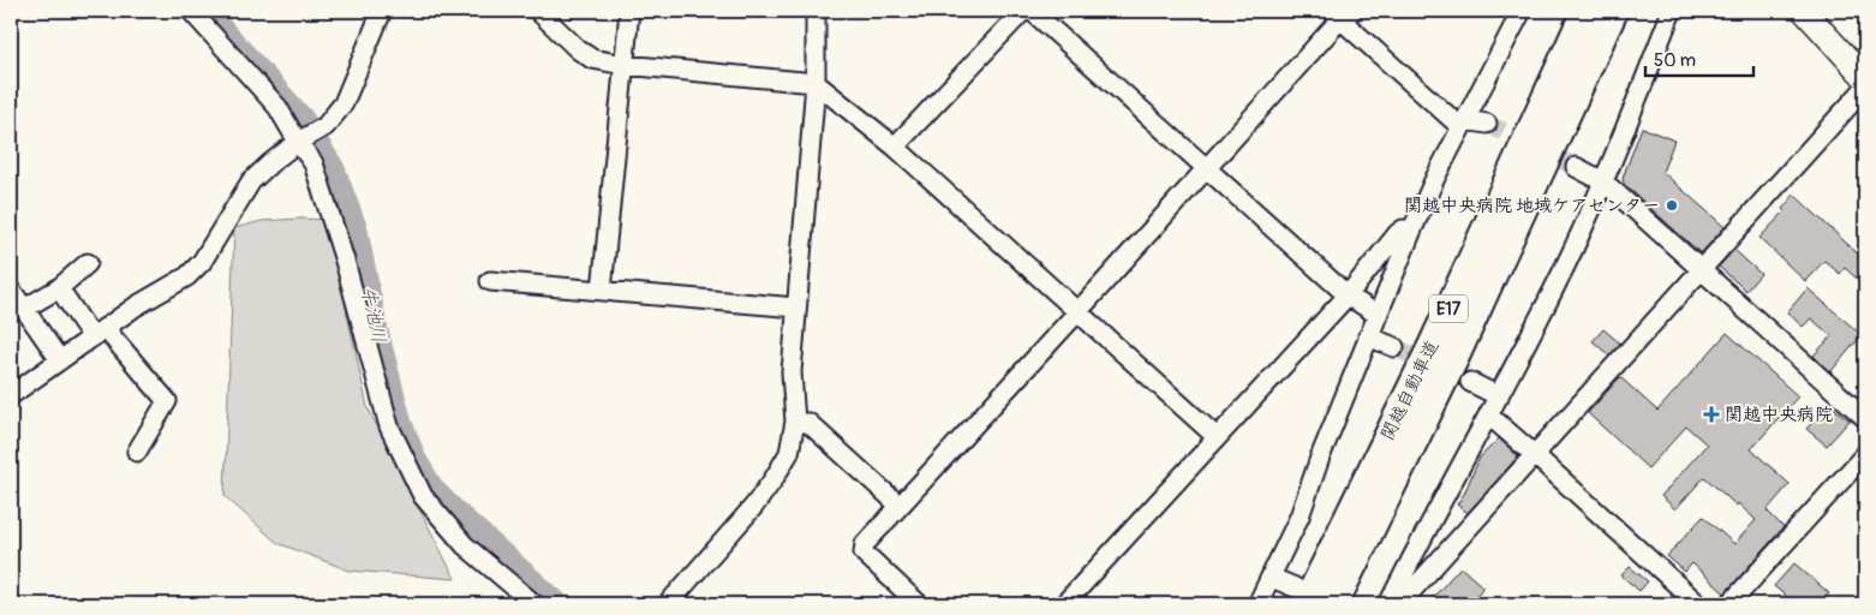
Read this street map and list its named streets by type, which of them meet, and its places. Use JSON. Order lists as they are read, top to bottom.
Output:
{
  "streets": {
    "highway": ["E17", "関越自動車道"]
  },
  "water": ["牛池川"],
  "places": {
    "other": ["関越中央病院 地域ケアセンター"],
    "health": ["関越中央病院"]
  },
  "scale_bar": "50 m"
}
